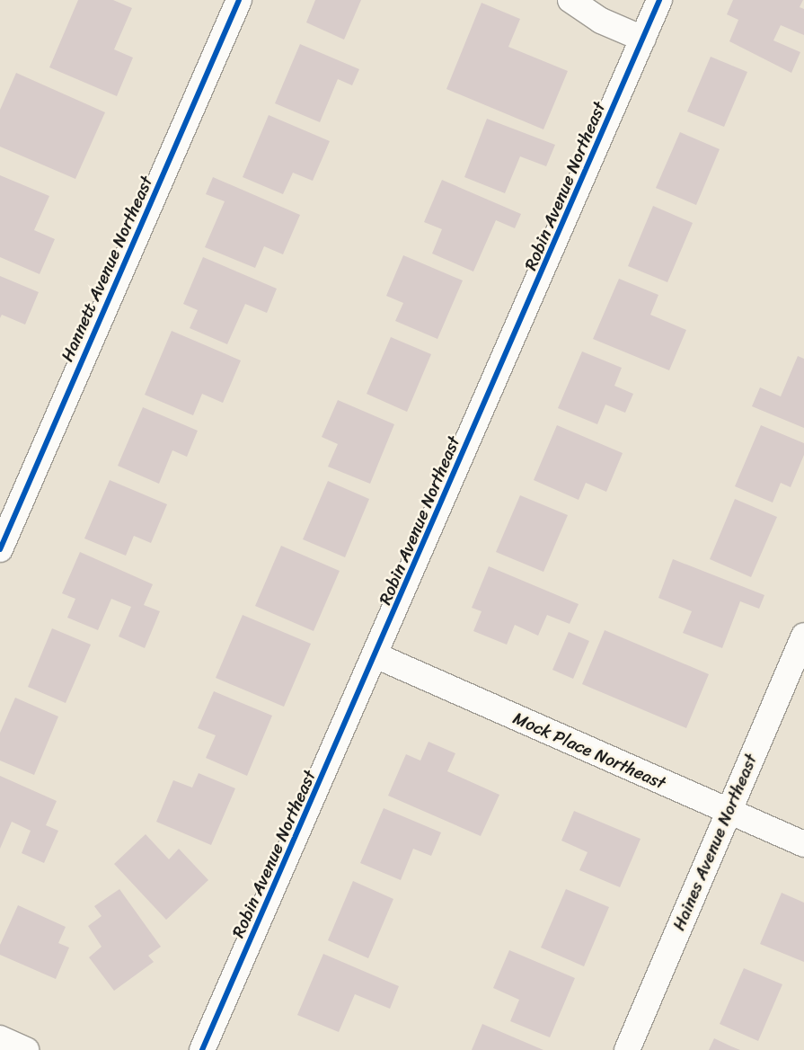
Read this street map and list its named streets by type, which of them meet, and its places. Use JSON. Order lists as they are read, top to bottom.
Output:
{
  "streets": {
    "street": [
      "Robin Avenue Northeast",
      "Hannett Avenue Northeast",
      "Mock Place Northeast",
      "Haines Avenue Northeast"
    ]
  },
  "crossings": [
    ["Robin Avenue Northeast", "Mock Place Northeast"],
    ["Mock Place Northeast", "Haines Avenue Northeast"]
  ]
}
